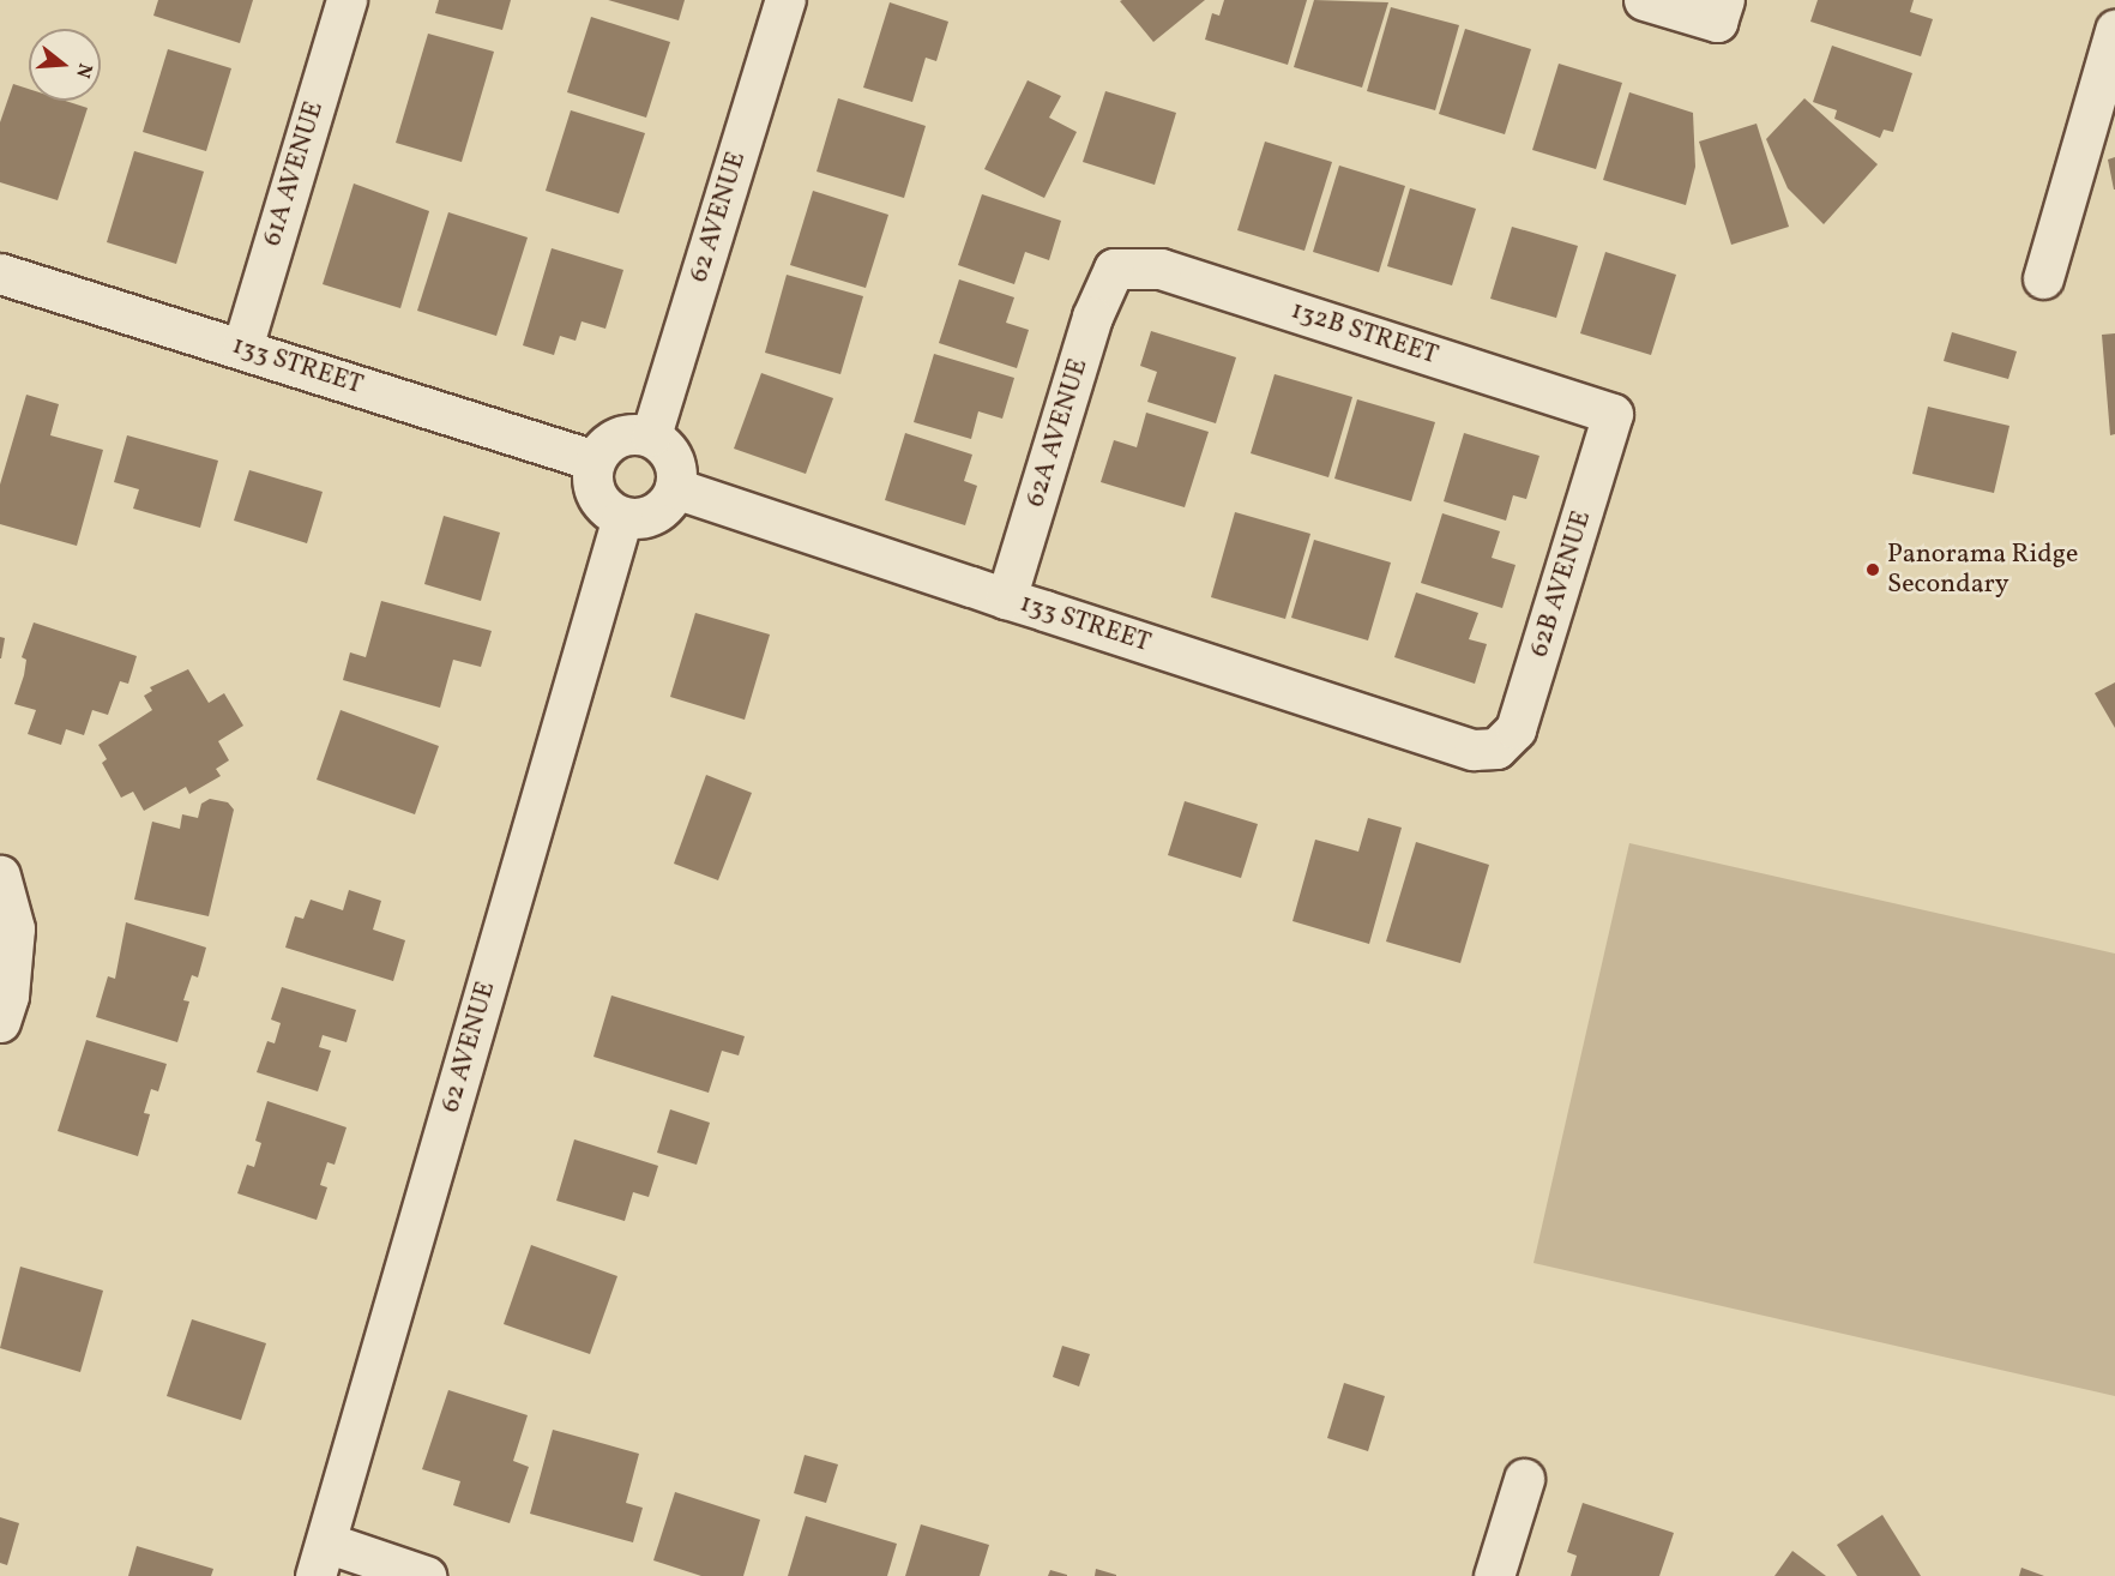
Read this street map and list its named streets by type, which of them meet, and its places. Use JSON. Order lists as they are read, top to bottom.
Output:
{
  "streets": {
    "street": [
      "61A AVENUE",
      "62 AVENUE",
      "132B STREET",
      "133 STREET",
      "62A AVENUE",
      "62B AVENUE"
    ]
  },
  "crossings": [
    ["61A AVENUE", "133 STREET"],
    ["62 AVENUE", "133 STREET"],
    ["132B STREET", "62A AVENUE"],
    ["132B STREET", "62B AVENUE"],
    ["133 STREET", "62A AVENUE"],
    ["133 STREET", "62B AVENUE"]
  ],
  "places": ["Panorama Ridge Secondary"],
  "north": "right"
}
